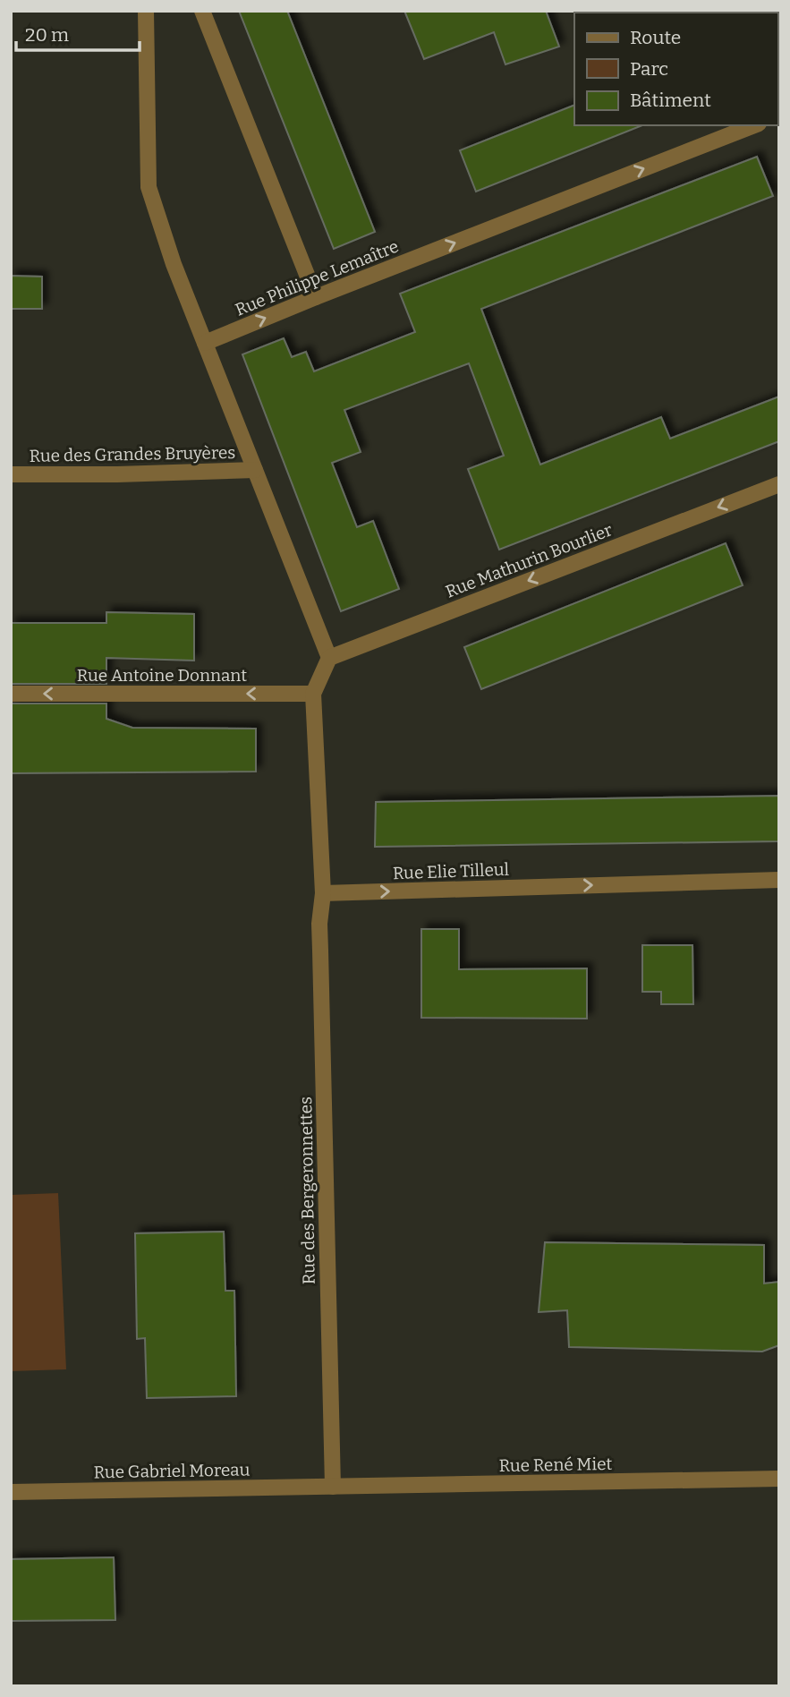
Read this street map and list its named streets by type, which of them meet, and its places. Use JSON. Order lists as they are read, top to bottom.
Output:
{
  "streets": {
    "street": [
      "Rue Philippe Lemaître",
      "Rue des Grandes Bruyères",
      "Rue Mathurin Bourlier",
      "Rue Antoine Donnant",
      "Rue Elie Tilleul",
      "Rue des Bergeronnettes",
      "Rue René Miet",
      "Rue Gabriel Moreau"
    ]
  },
  "crossings": [
    ["Rue Elie Tilleul", "Rue des Bergeronnettes"],
    ["Rue des Bergeronnettes", "Rue René Miet"],
    ["Rue des Bergeronnettes", "Rue Gabriel Moreau"],
    ["Rue René Miet", "Rue Gabriel Moreau"]
  ],
  "one_way": [
    "Rue Philippe Lemaître",
    "Rue Mathurin Bourlier",
    "Rue Antoine Donnant",
    "Rue Elie Tilleul"
  ],
  "legend": ["Route", "Parc", "Bâtiment"],
  "scale_bar": "20 m"
}
